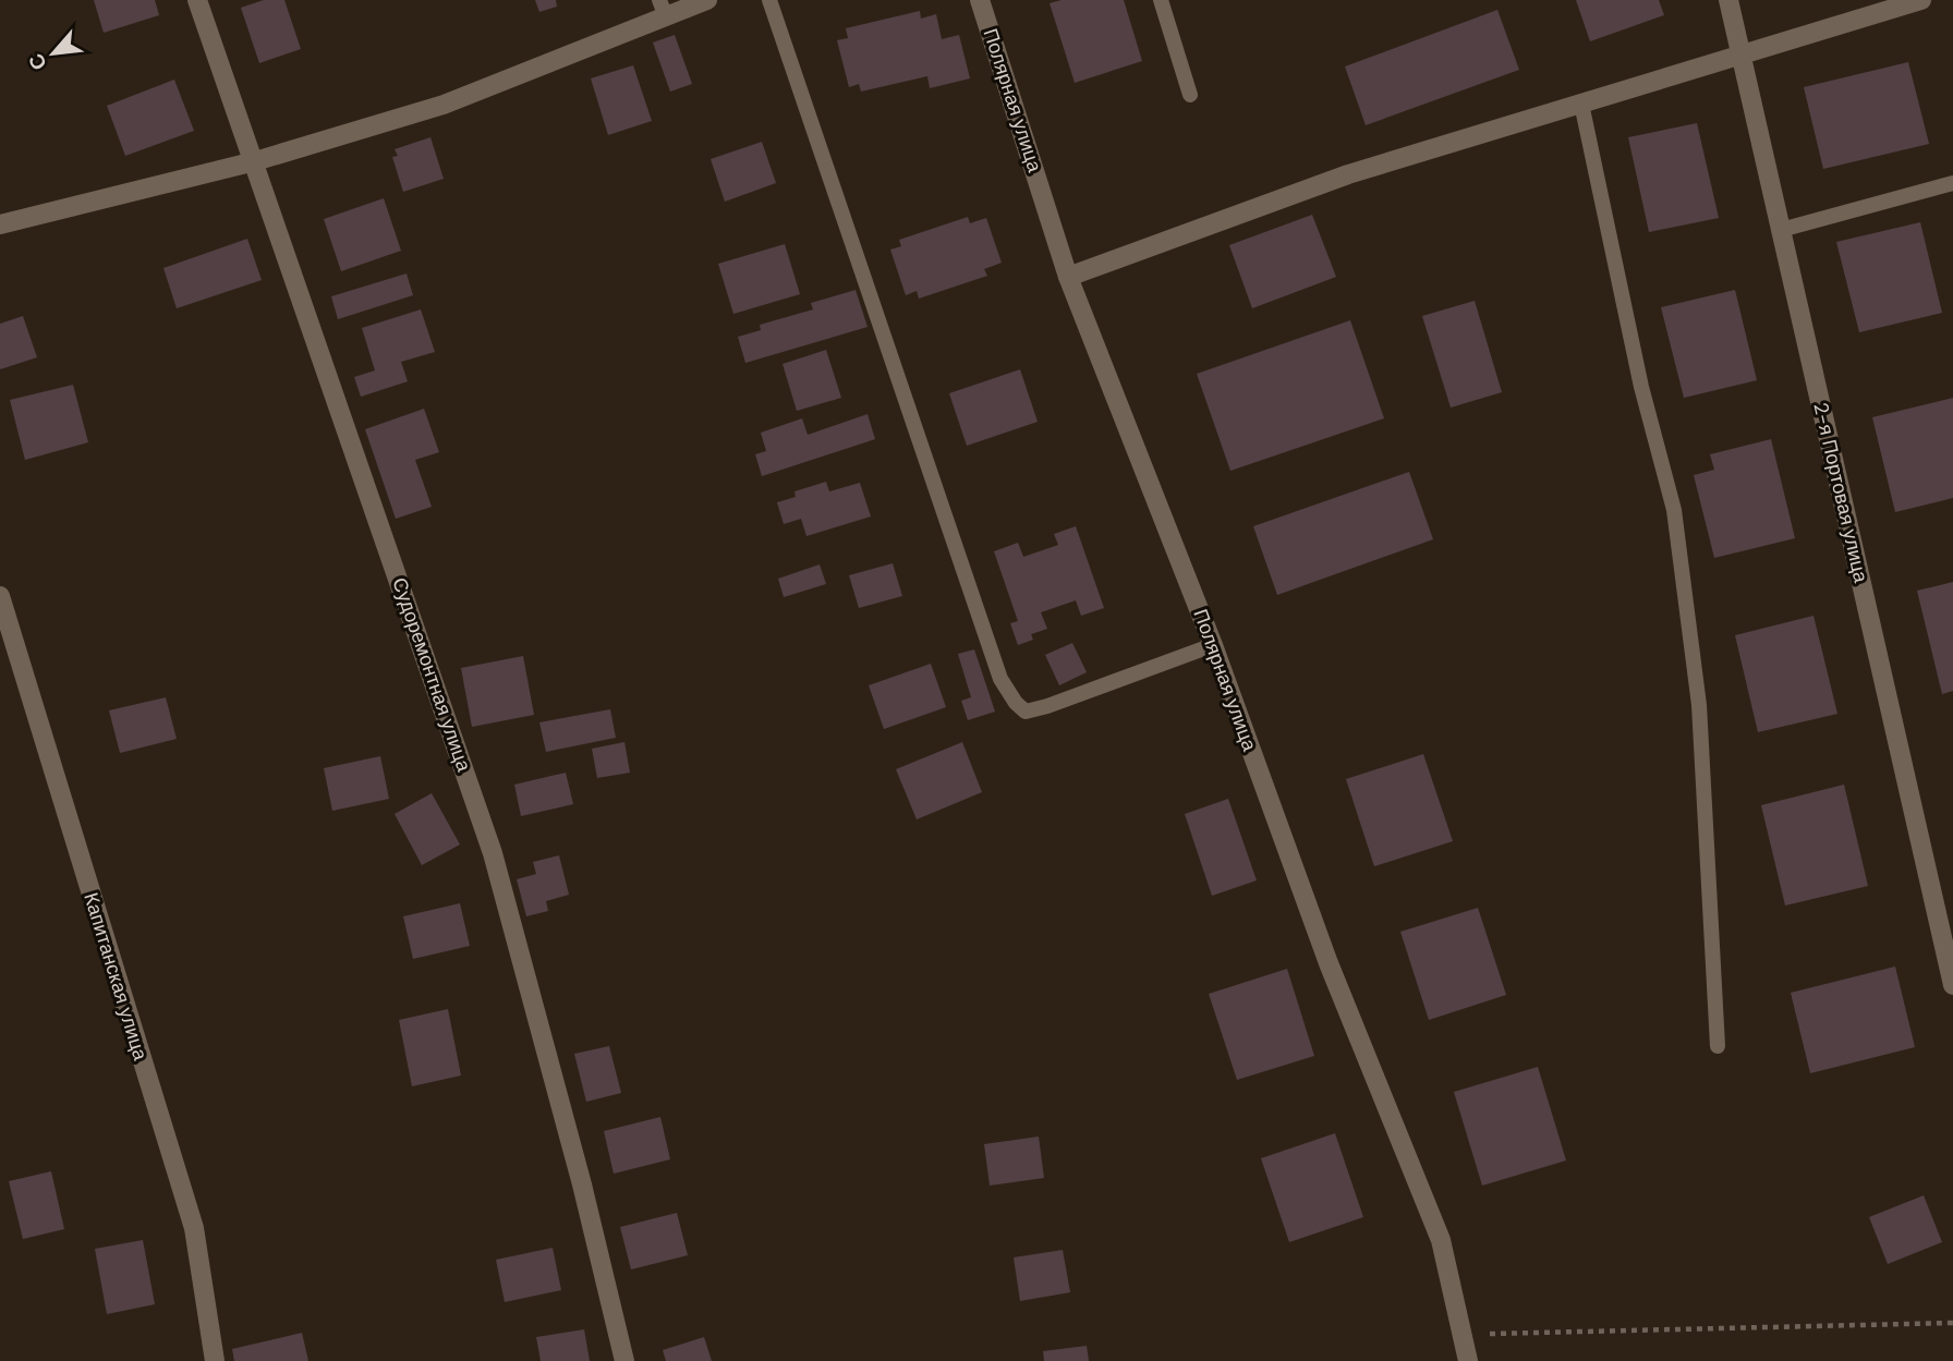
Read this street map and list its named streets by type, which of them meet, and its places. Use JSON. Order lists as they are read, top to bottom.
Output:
{
  "streets": {
    "street": [
      "Полярная улица",
      "2-я Портовая улица",
      "Судоремонтная улица",
      "Капитанская улица"
    ]
  },
  "north": "bottom left"
}
